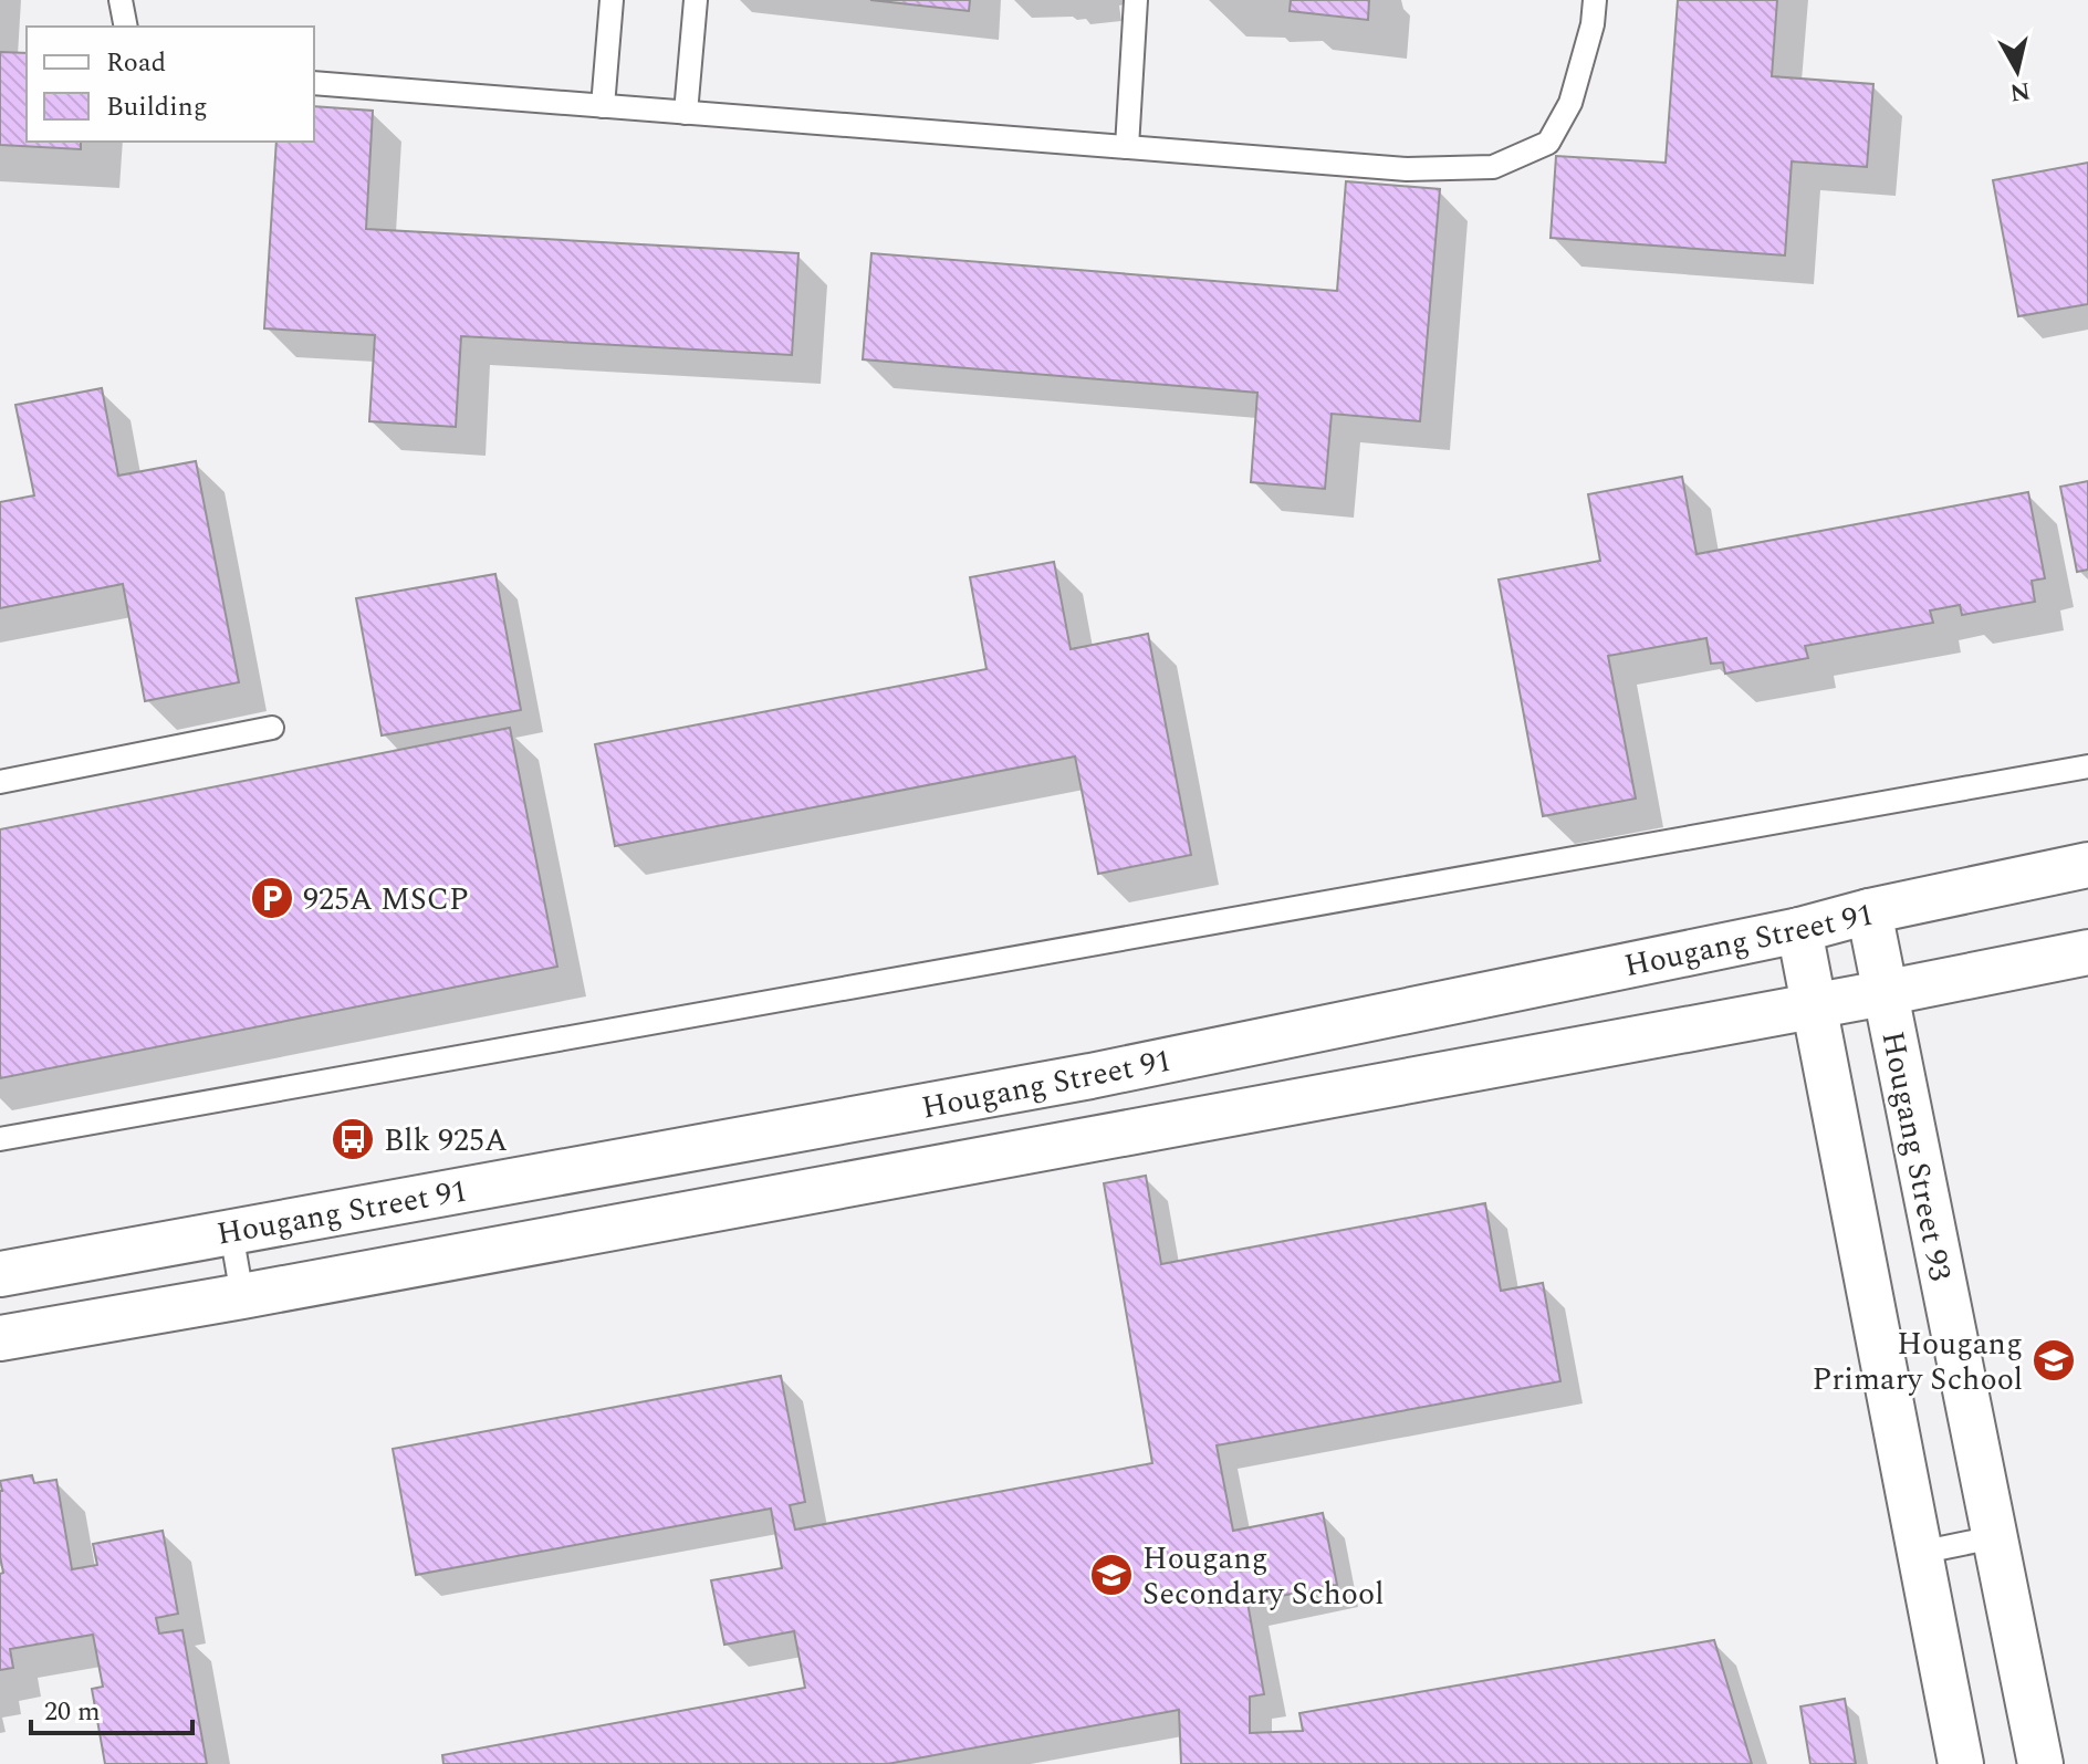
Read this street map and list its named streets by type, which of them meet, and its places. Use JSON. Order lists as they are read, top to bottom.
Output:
{
  "streets": {
    "street": ["Hougang Street 91", "Hougang Street 93"]
  },
  "crossings": [
    ["Hougang Street 91", "Hougang Street 93"]
  ],
  "places": {
    "parking": ["925A MSCP"],
    "bus stop": ["Blk 925A"],
    "school or university": ["Hougang Primary School", "Hougang Secondary School"]
  },
  "legend": ["Road", "Building"],
  "scale_bar": "20 m",
  "north": "bottom"
}
